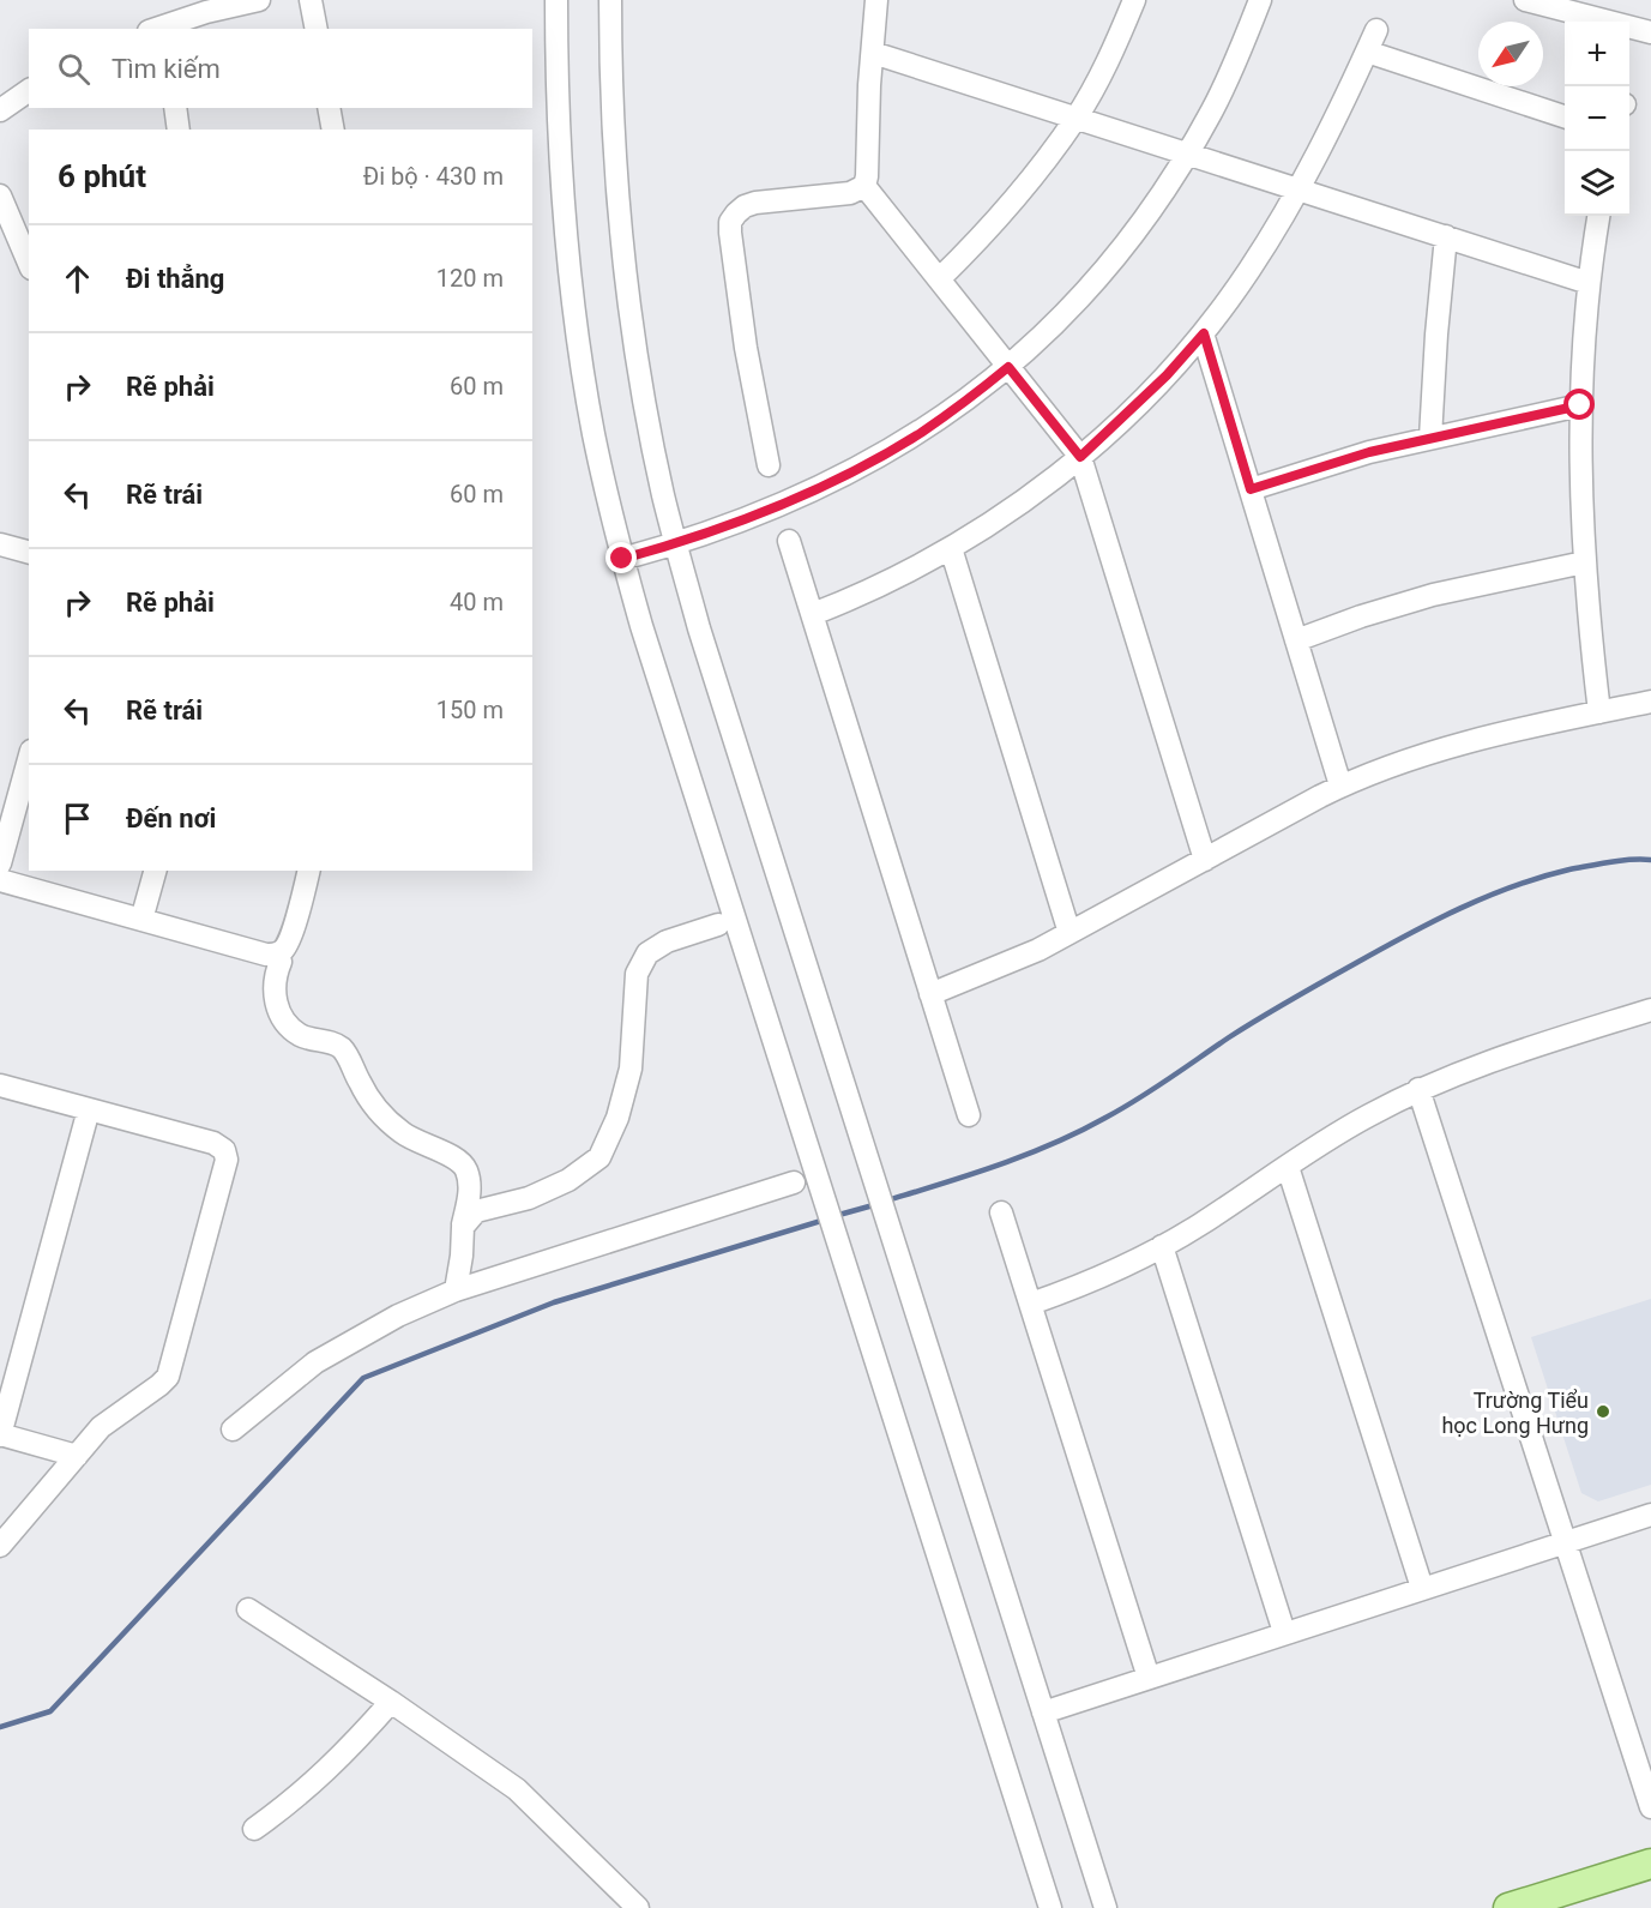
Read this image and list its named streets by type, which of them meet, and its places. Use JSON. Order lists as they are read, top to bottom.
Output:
{
  "places": ["Trường Tiểu học Long Hưng"],
  "north": "bottom left",
  "page": {
    "map_buttons": ["+", "−"],
    "search": "Tìm kiếm",
    "heading": ["6 phút", "Đi bộ · 430 m"],
    "list": [
      ["Đi thẳng", "120 m"],
      ["Rẽ phải", "60 m"],
      ["Rẽ trái", "60 m"],
      ["Rẽ phải", "40 m"],
      ["Rẽ trái", "150 m"],
      "Đến nơi"
    ]
  }
}
